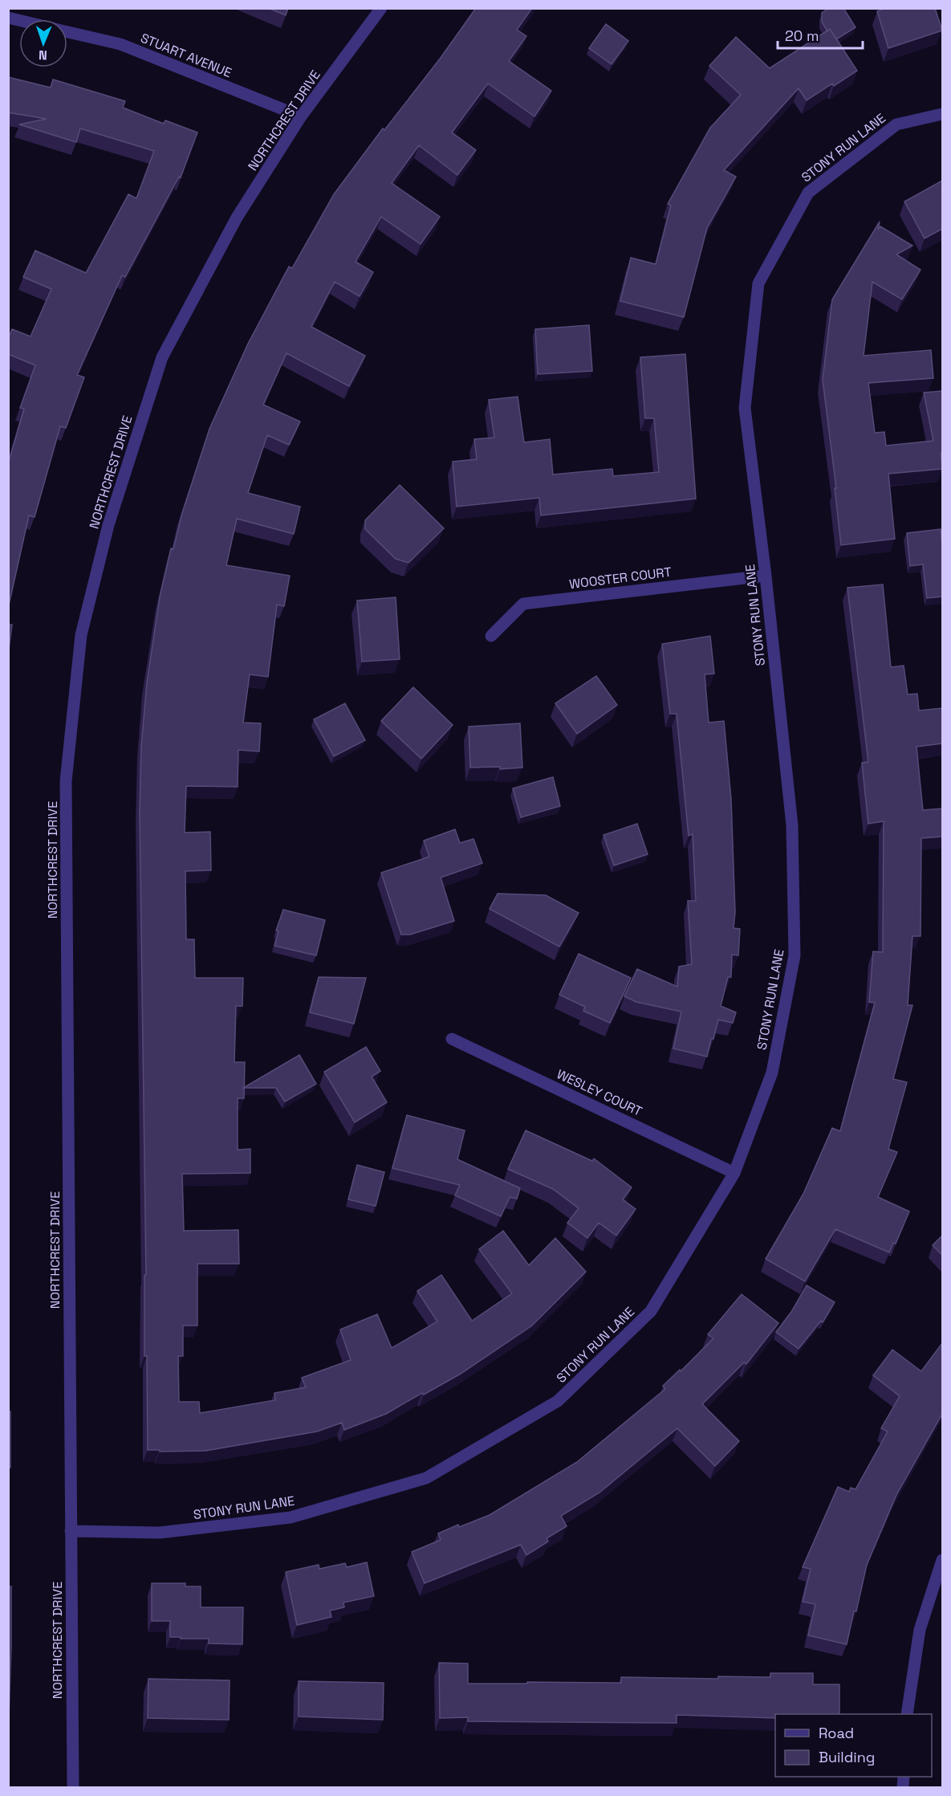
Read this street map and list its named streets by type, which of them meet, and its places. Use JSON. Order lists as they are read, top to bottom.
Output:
{
  "streets": {
    "street": [
      "STUART AVENUE",
      "NORTHCREST DRIVE",
      "STONY RUN LANE",
      "WOOSTER COURT",
      "WESLEY COURT"
    ]
  },
  "crossings": [
    ["STUART AVENUE", "NORTHCREST DRIVE"],
    ["NORTHCREST DRIVE", "STONY RUN LANE"],
    ["STONY RUN LANE", "WOOSTER COURT"],
    ["STONY RUN LANE", "WESLEY COURT"]
  ],
  "legend": ["Road", "Building"],
  "scale_bar": "20 m",
  "north": "bottom"
}
